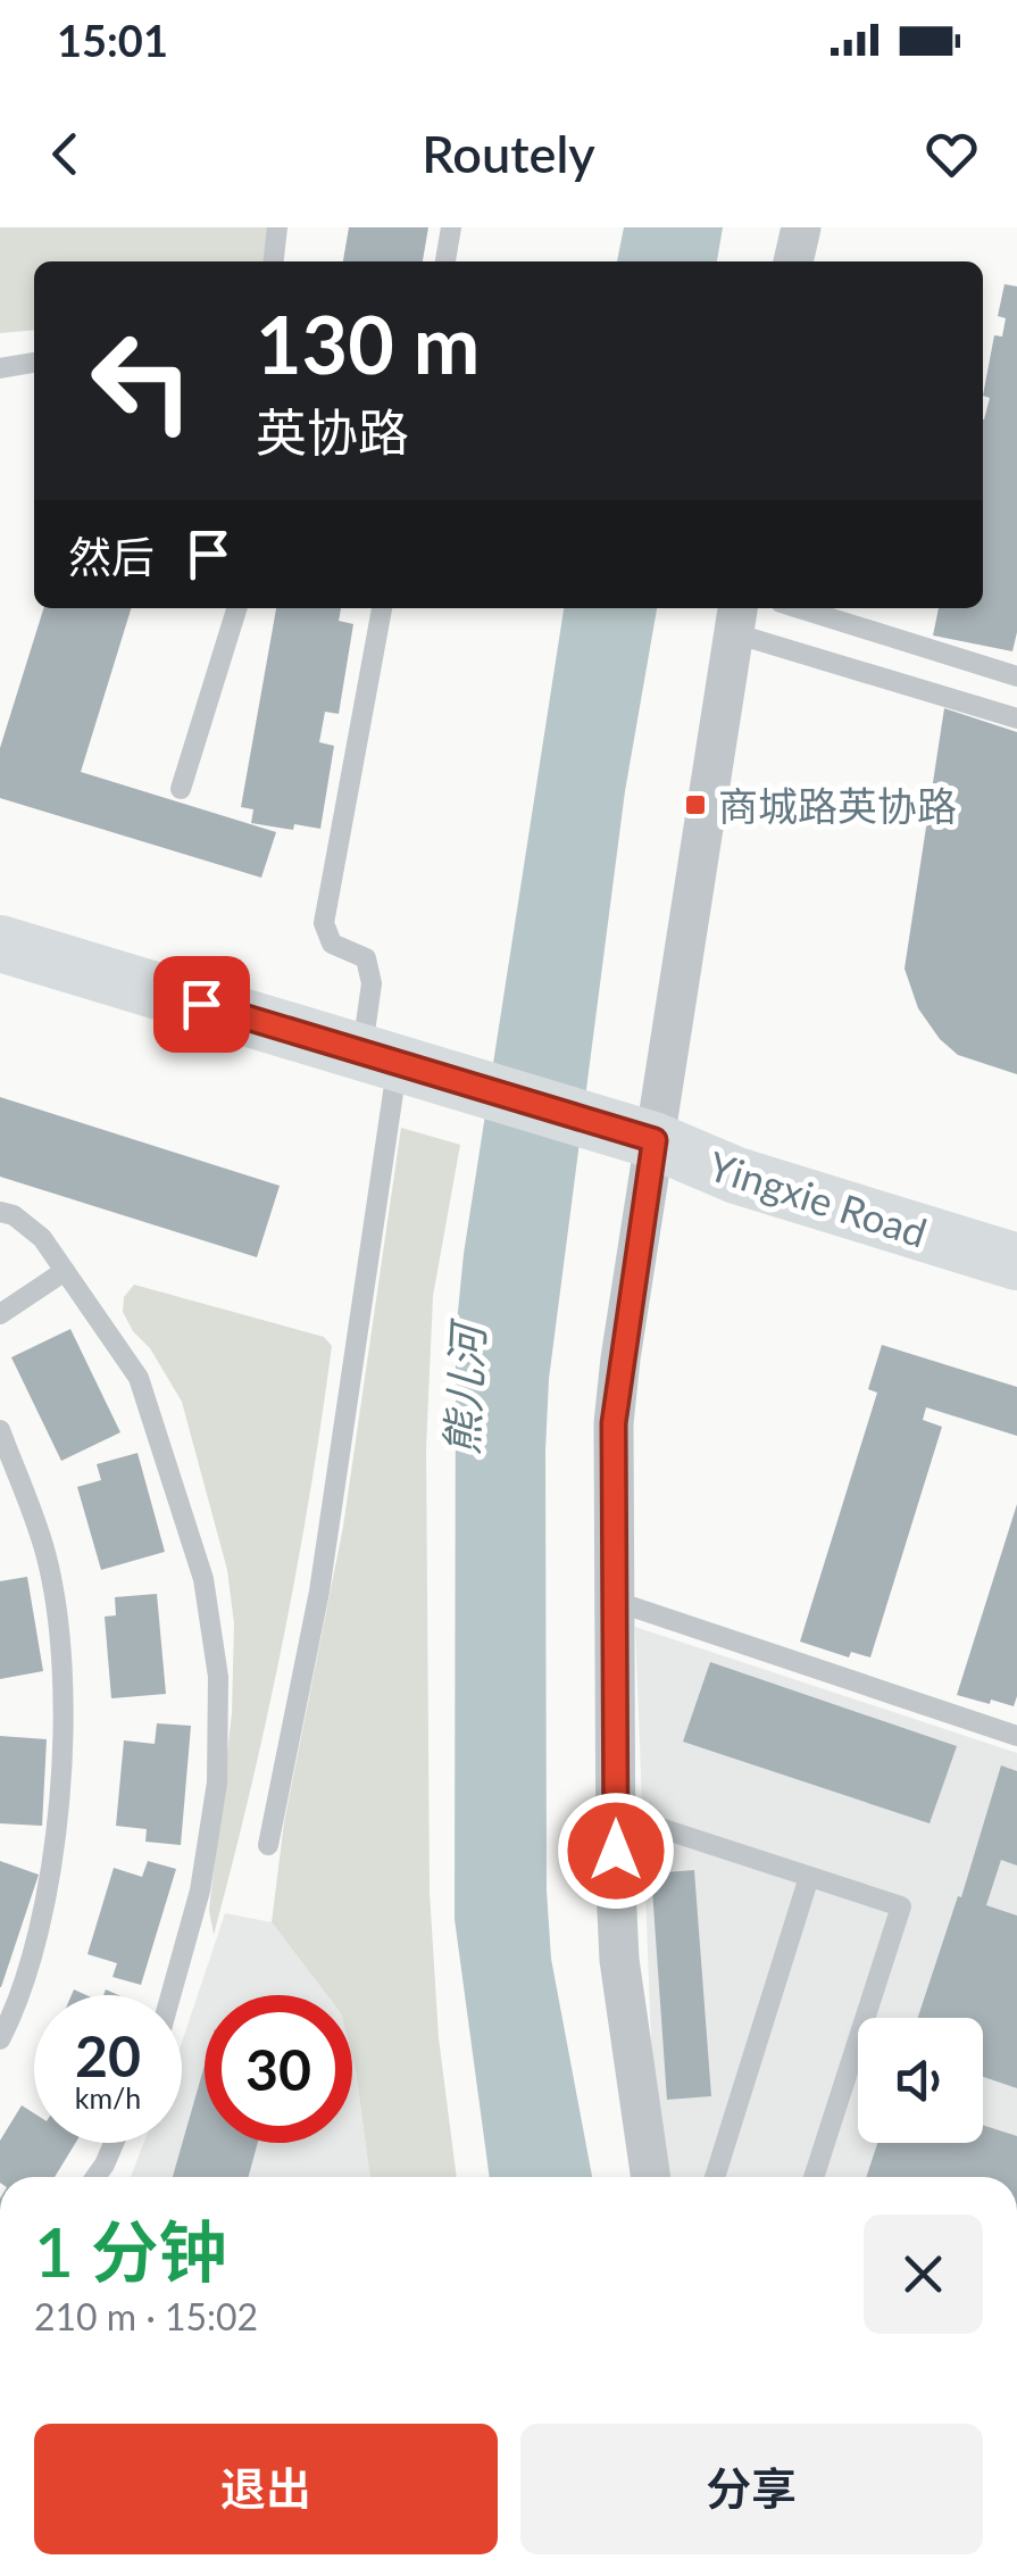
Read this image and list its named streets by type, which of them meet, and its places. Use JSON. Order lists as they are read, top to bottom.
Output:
{
  "streets": {
    "street": ["Yingxie Road"]
  },
  "water": ["熊儿河"],
  "places": {
    "transit": ["商城路英协路"]
  },
  "page": {
    "status": "15:01",
    "header": "Routely",
    "turn": ["130 m", "英协路"],
    "then": "然后",
    "speed": "20 km/h",
    "limit": "30",
    "heading": ["1 分钟", "210 m · 15:02"],
    "buttons": ["退出", "分享"]
  }
}
